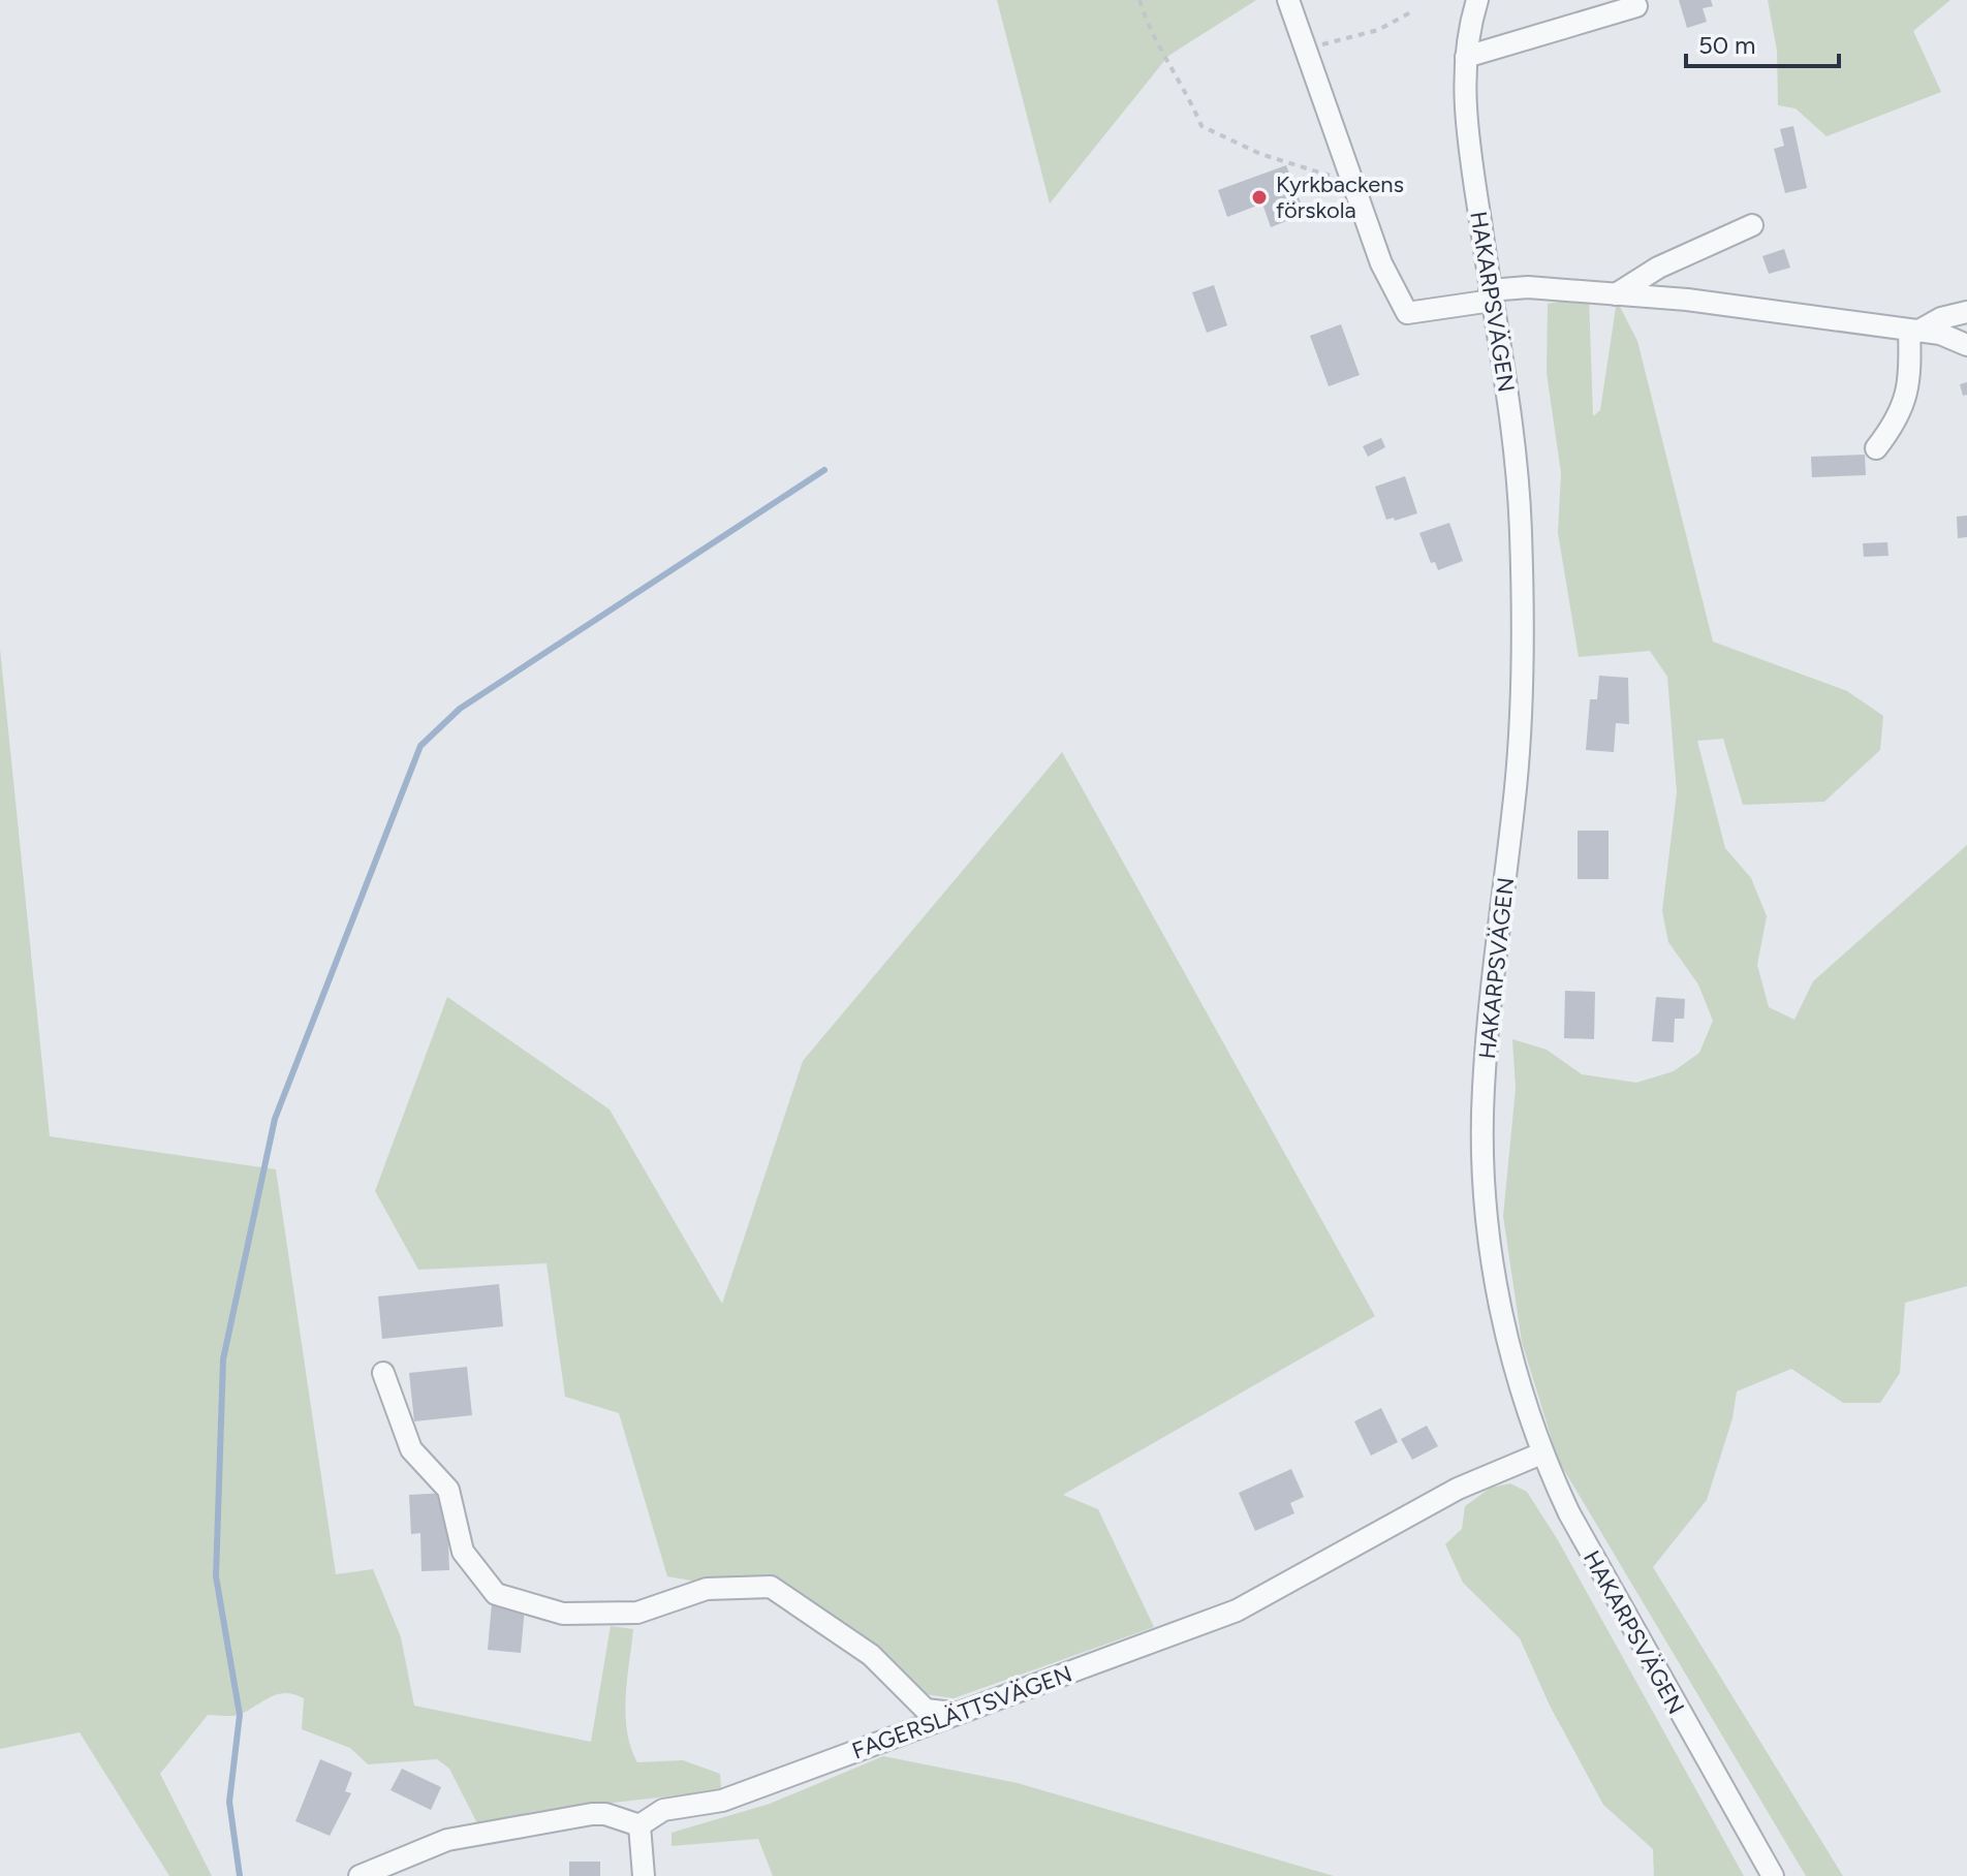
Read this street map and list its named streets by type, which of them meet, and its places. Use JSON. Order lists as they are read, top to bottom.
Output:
{
  "streets": {
    "street": ["HAKARPSVÄGEN", "FAGERSLÄTTSVÄGEN"]
  },
  "crossings": [
    ["HAKARPSVÄGEN", "FAGERSLÄTTSVÄGEN"]
  ],
  "places": ["Kyrkbackens förskola"],
  "scale_bar": "50 m"
}
